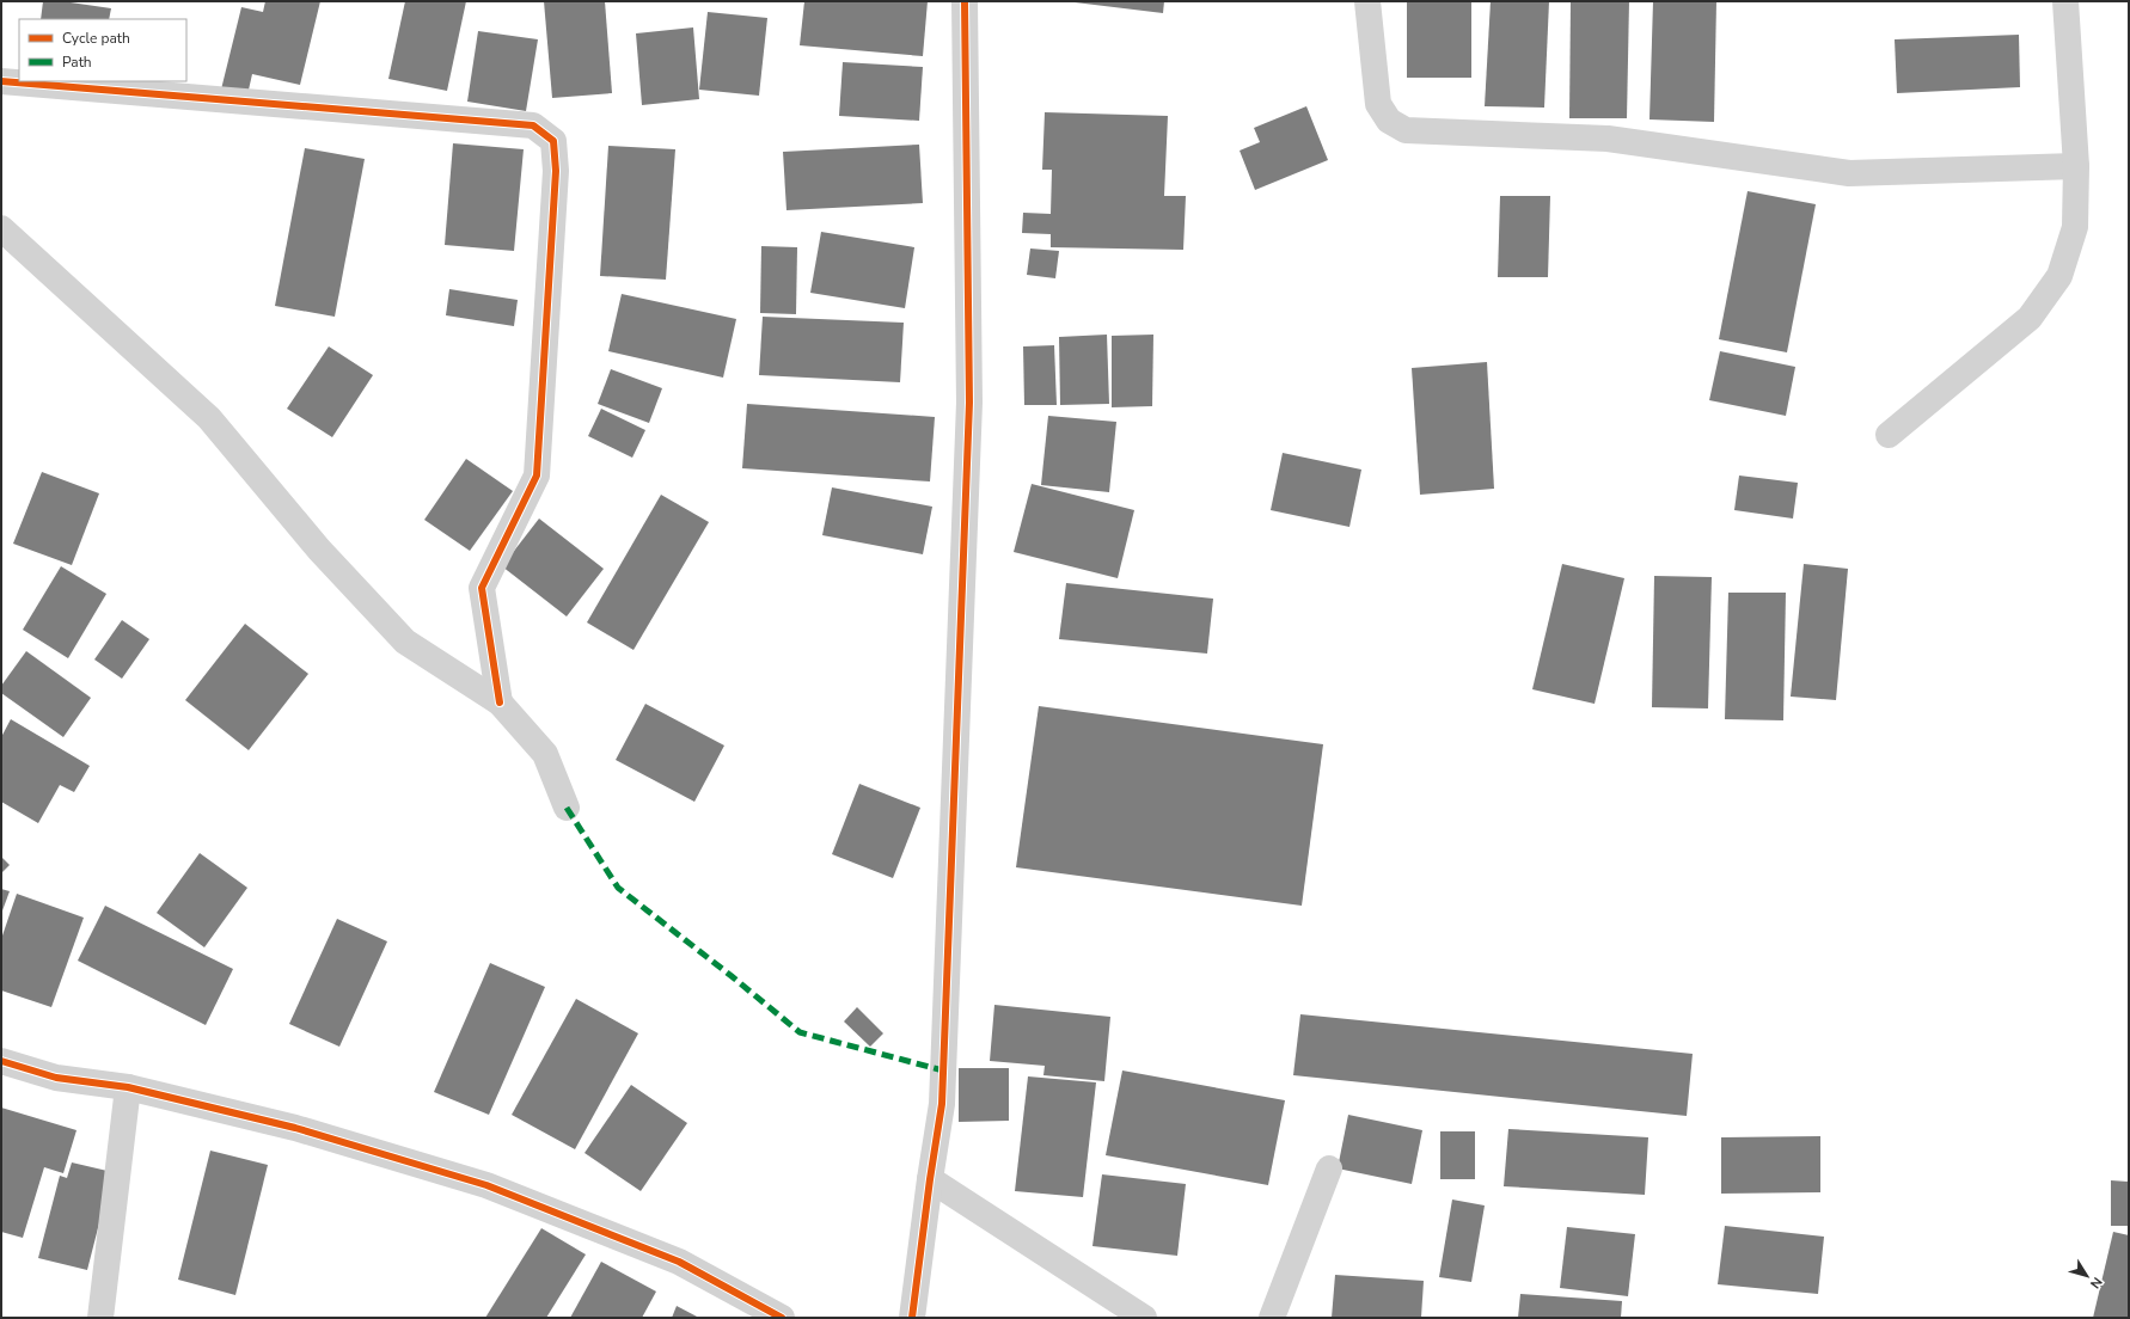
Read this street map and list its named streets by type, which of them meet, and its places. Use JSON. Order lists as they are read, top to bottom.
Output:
{
  "legend": ["Cycle path", "Path"],
  "north": "bottom right"
}
